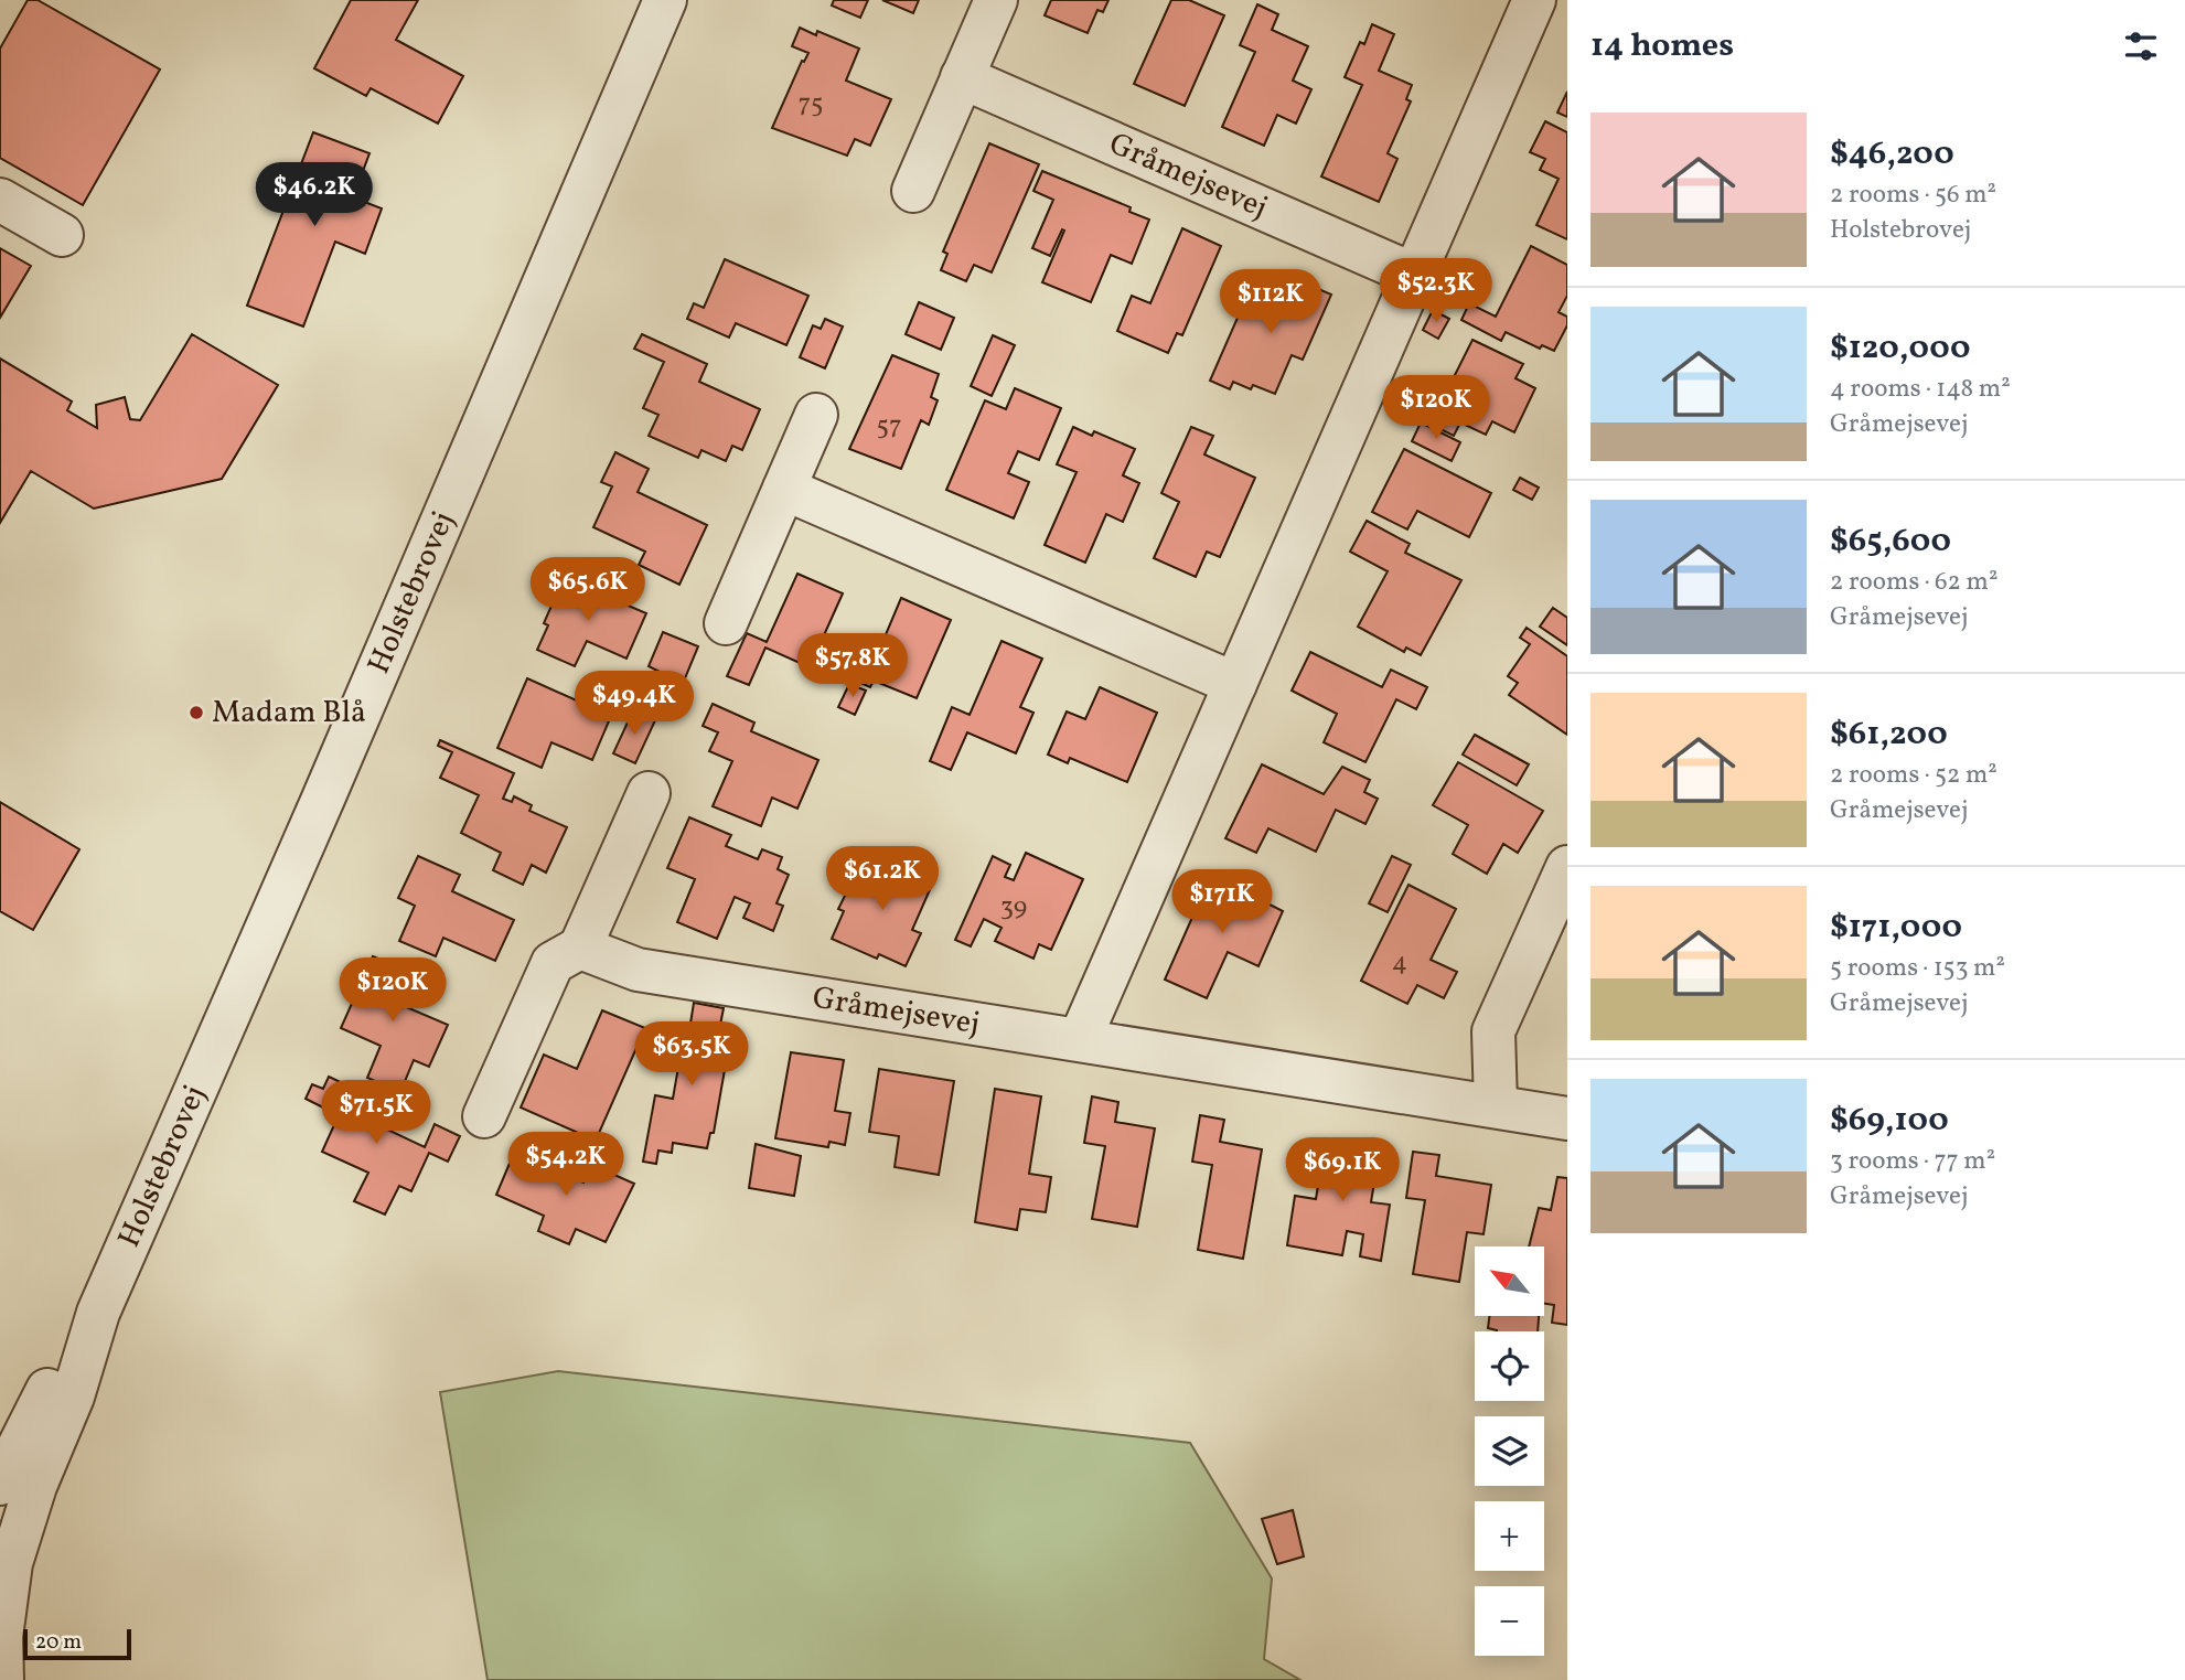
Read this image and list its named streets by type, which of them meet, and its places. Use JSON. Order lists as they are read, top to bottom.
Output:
{
  "streets": {
    "street": ["Gråmejsevej", "Holstebrovej"]
  },
  "places": ["Madam Blå"],
  "house_numbers": [
    "75",
    "57",
    "39",
    "4"
  ],
  "scale_bar": "20 m",
  "north": "top left",
  "page": {
    "heading": "14 homes",
    "list": [
      {
        "name": "$46,200",
        "note": "2 rooms · 56 m² · Holstebrovej"
      },
      {
        "name": "$120,000",
        "note": "4 rooms · 148 m² · Gråmejsevej"
      },
      {
        "name": "$65,600",
        "note": "2 rooms · 62 m² · Gråmejsevej"
      },
      {
        "name": "$61,200",
        "note": "2 rooms · 52 m² · Gråmejsevej"
      },
      {
        "name": "$171,000",
        "note": "5 rooms · 153 m² · Gråmejsevej"
      },
      {
        "name": "$69,100",
        "note": "3 rooms · 77 m² · Gråmejsevej"
      }
    ],
    "price": [
      "$46.2K",
      "$52.3K",
      "$112K",
      "$120K",
      "$65.6K",
      "$57.8K",
      "$49.4K",
      "$61.2K",
      "$171K",
      "$120K",
      "$63.5K",
      "$71.5K",
      "$54.2K",
      "$69.1K"
    ],
    "map_buttons": ["+", "−"],
    "scale": "20 m"
  }
}
